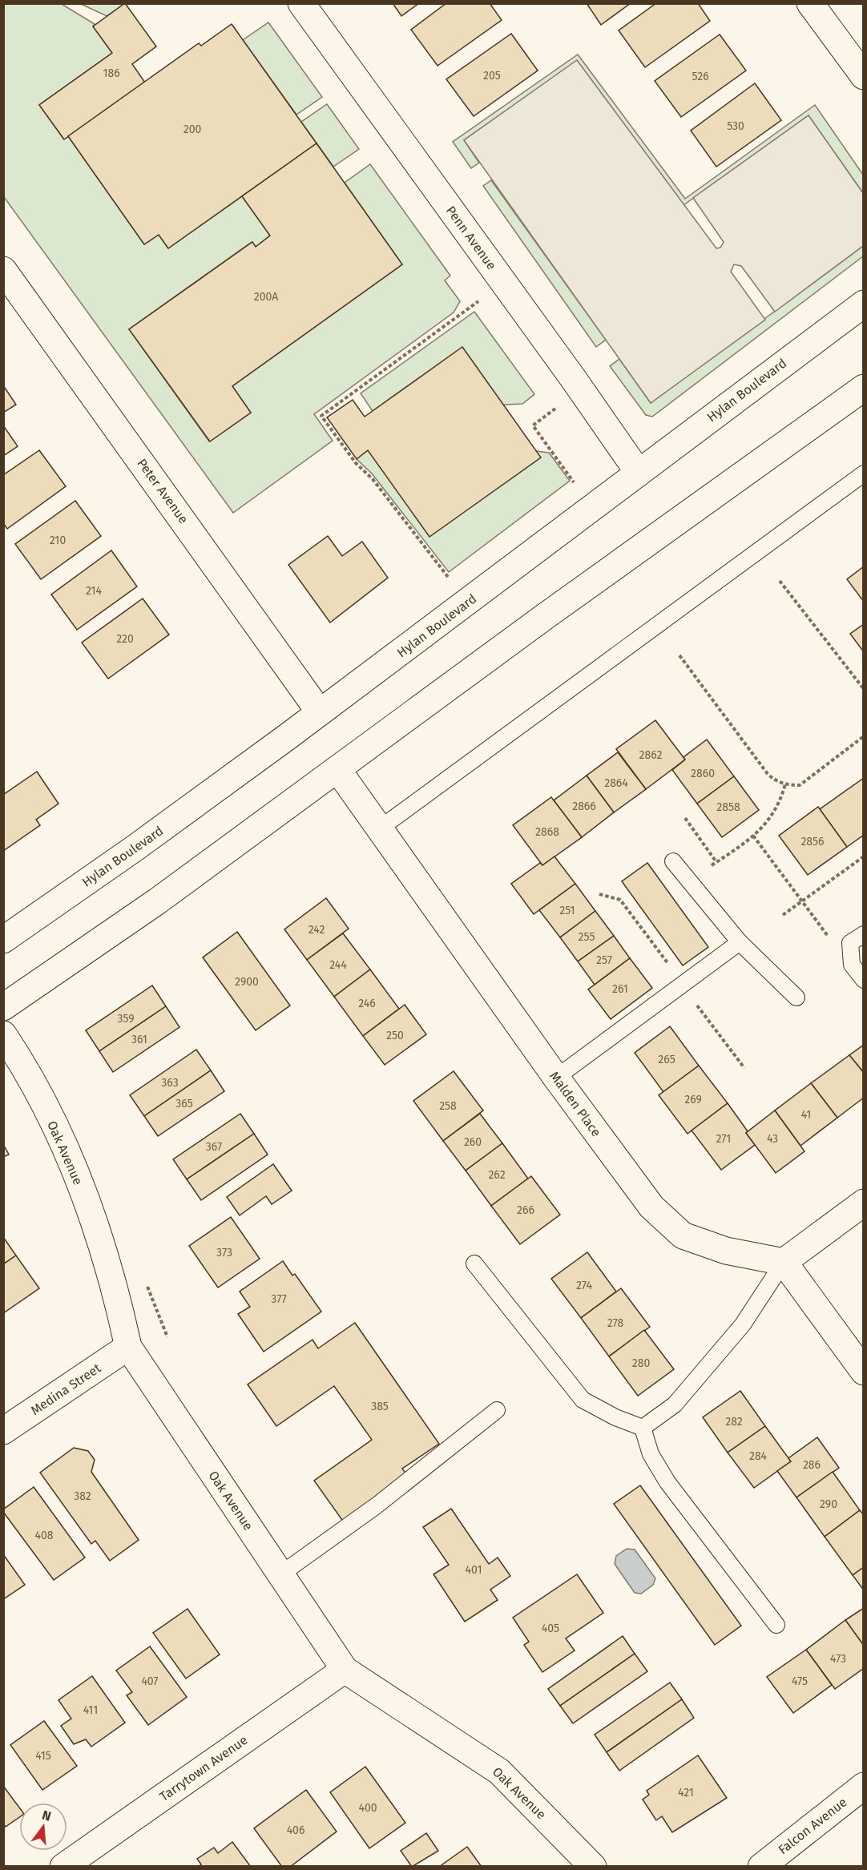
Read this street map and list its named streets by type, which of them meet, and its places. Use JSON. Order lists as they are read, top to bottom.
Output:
{
  "streets": {
    "street": [
      "Penn Avenue",
      "Hylan Boulevard",
      "Peter Avenue",
      "Malden Place",
      "Oak Avenue",
      "Medina Street",
      "Tarrytown Avenue",
      "Falcon Avenue"
    ]
  },
  "crossings": [
    ["Penn Avenue", "Hylan Boulevard"],
    ["Hylan Boulevard", "Peter Avenue"],
    ["Oak Avenue", "Medina Street"],
    ["Oak Avenue", "Tarrytown Avenue"]
  ],
  "house_numbers": [
    "186",
    "205",
    "526",
    "530",
    "200",
    "200A",
    "210",
    "214",
    "220",
    "2862",
    "2860",
    "2864",
    "2866",
    "2858",
    "2868",
    "2856",
    "251",
    "242",
    "255",
    "257",
    "244",
    "2900",
    "261",
    "246",
    "359",
    "250",
    "361",
    "265",
    "363",
    "269",
    "365",
    "258",
    "41",
    "271",
    "43",
    "260",
    "367",
    "262",
    "266",
    "373",
    "274",
    "377",
    "278",
    "280",
    "385",
    "282",
    "284",
    "286",
    "382",
    "290",
    "408",
    "401",
    "405",
    "473",
    "407",
    "475",
    "411",
    "415",
    "421",
    "400",
    "406"
  ],
  "north": "top"
}
